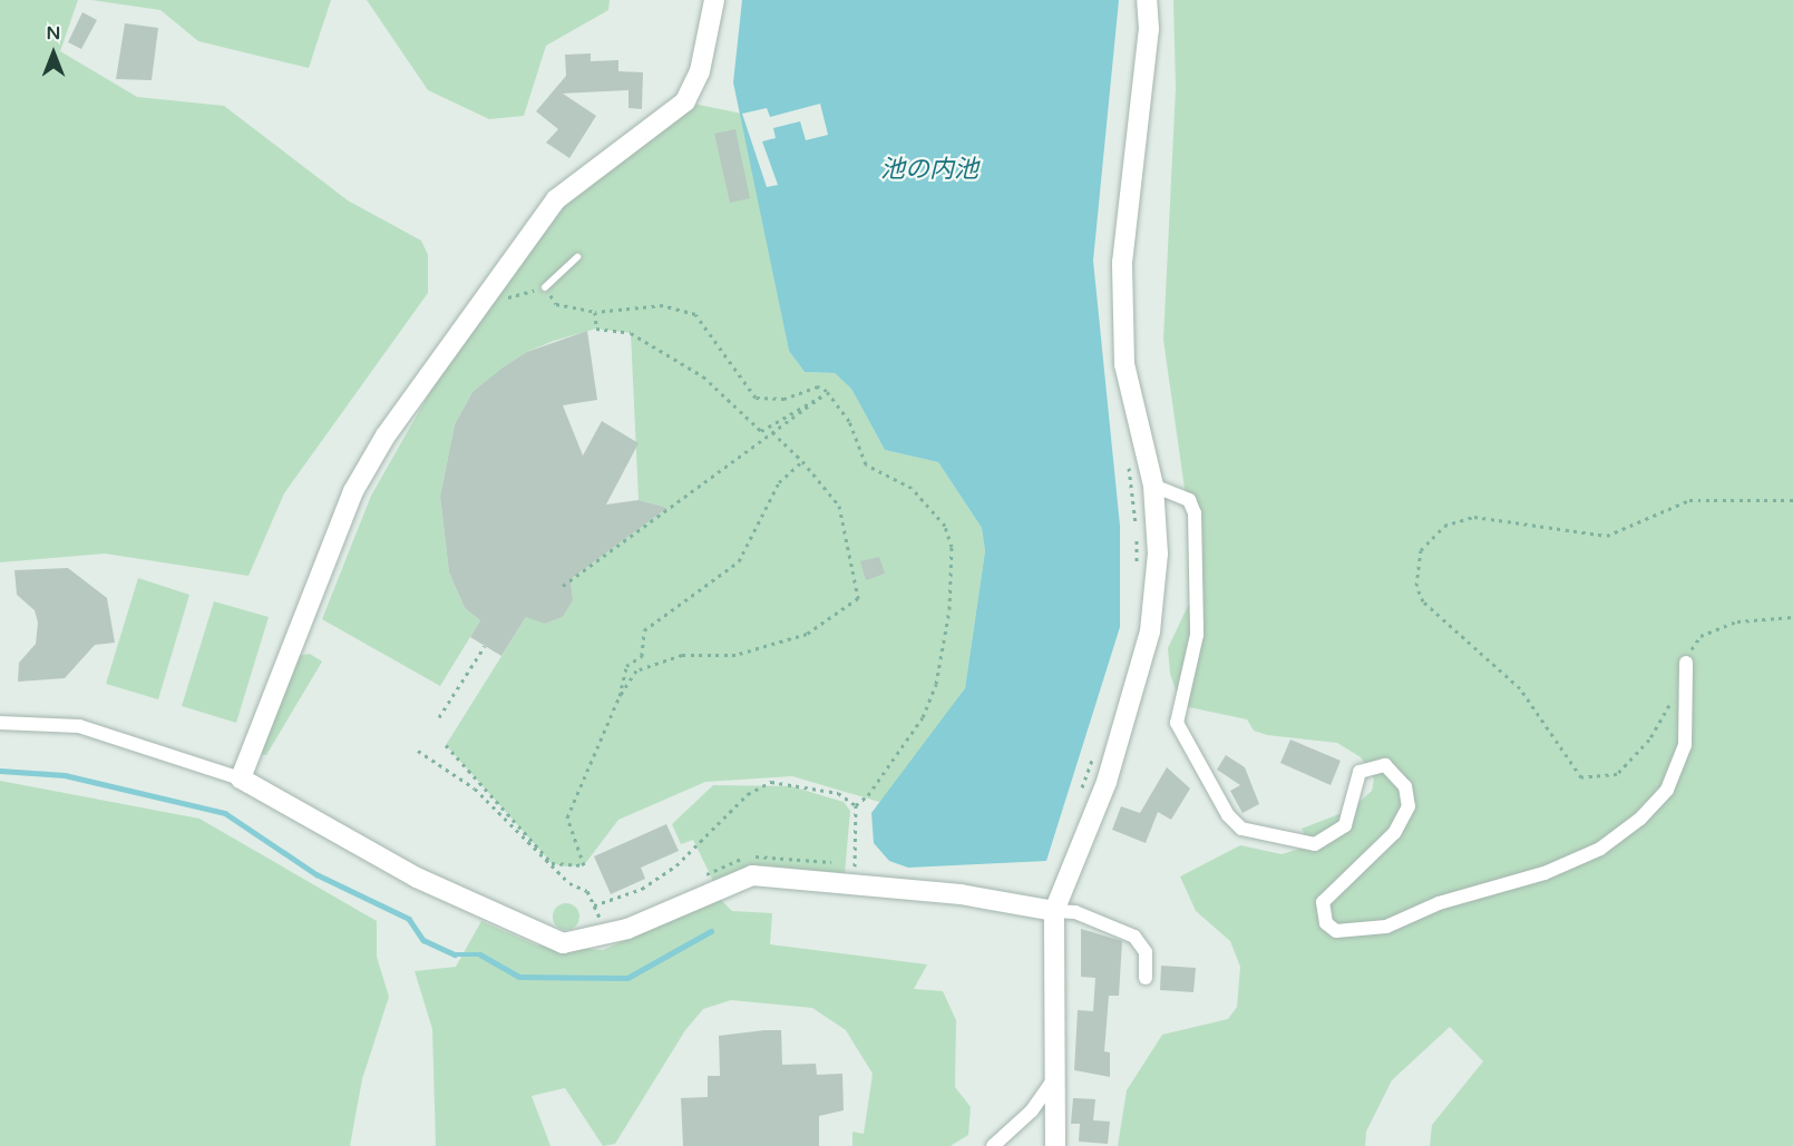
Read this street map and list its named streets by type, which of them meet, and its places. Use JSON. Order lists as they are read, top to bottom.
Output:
{
  "water": ["池の内池"],
  "north": "top"
}
